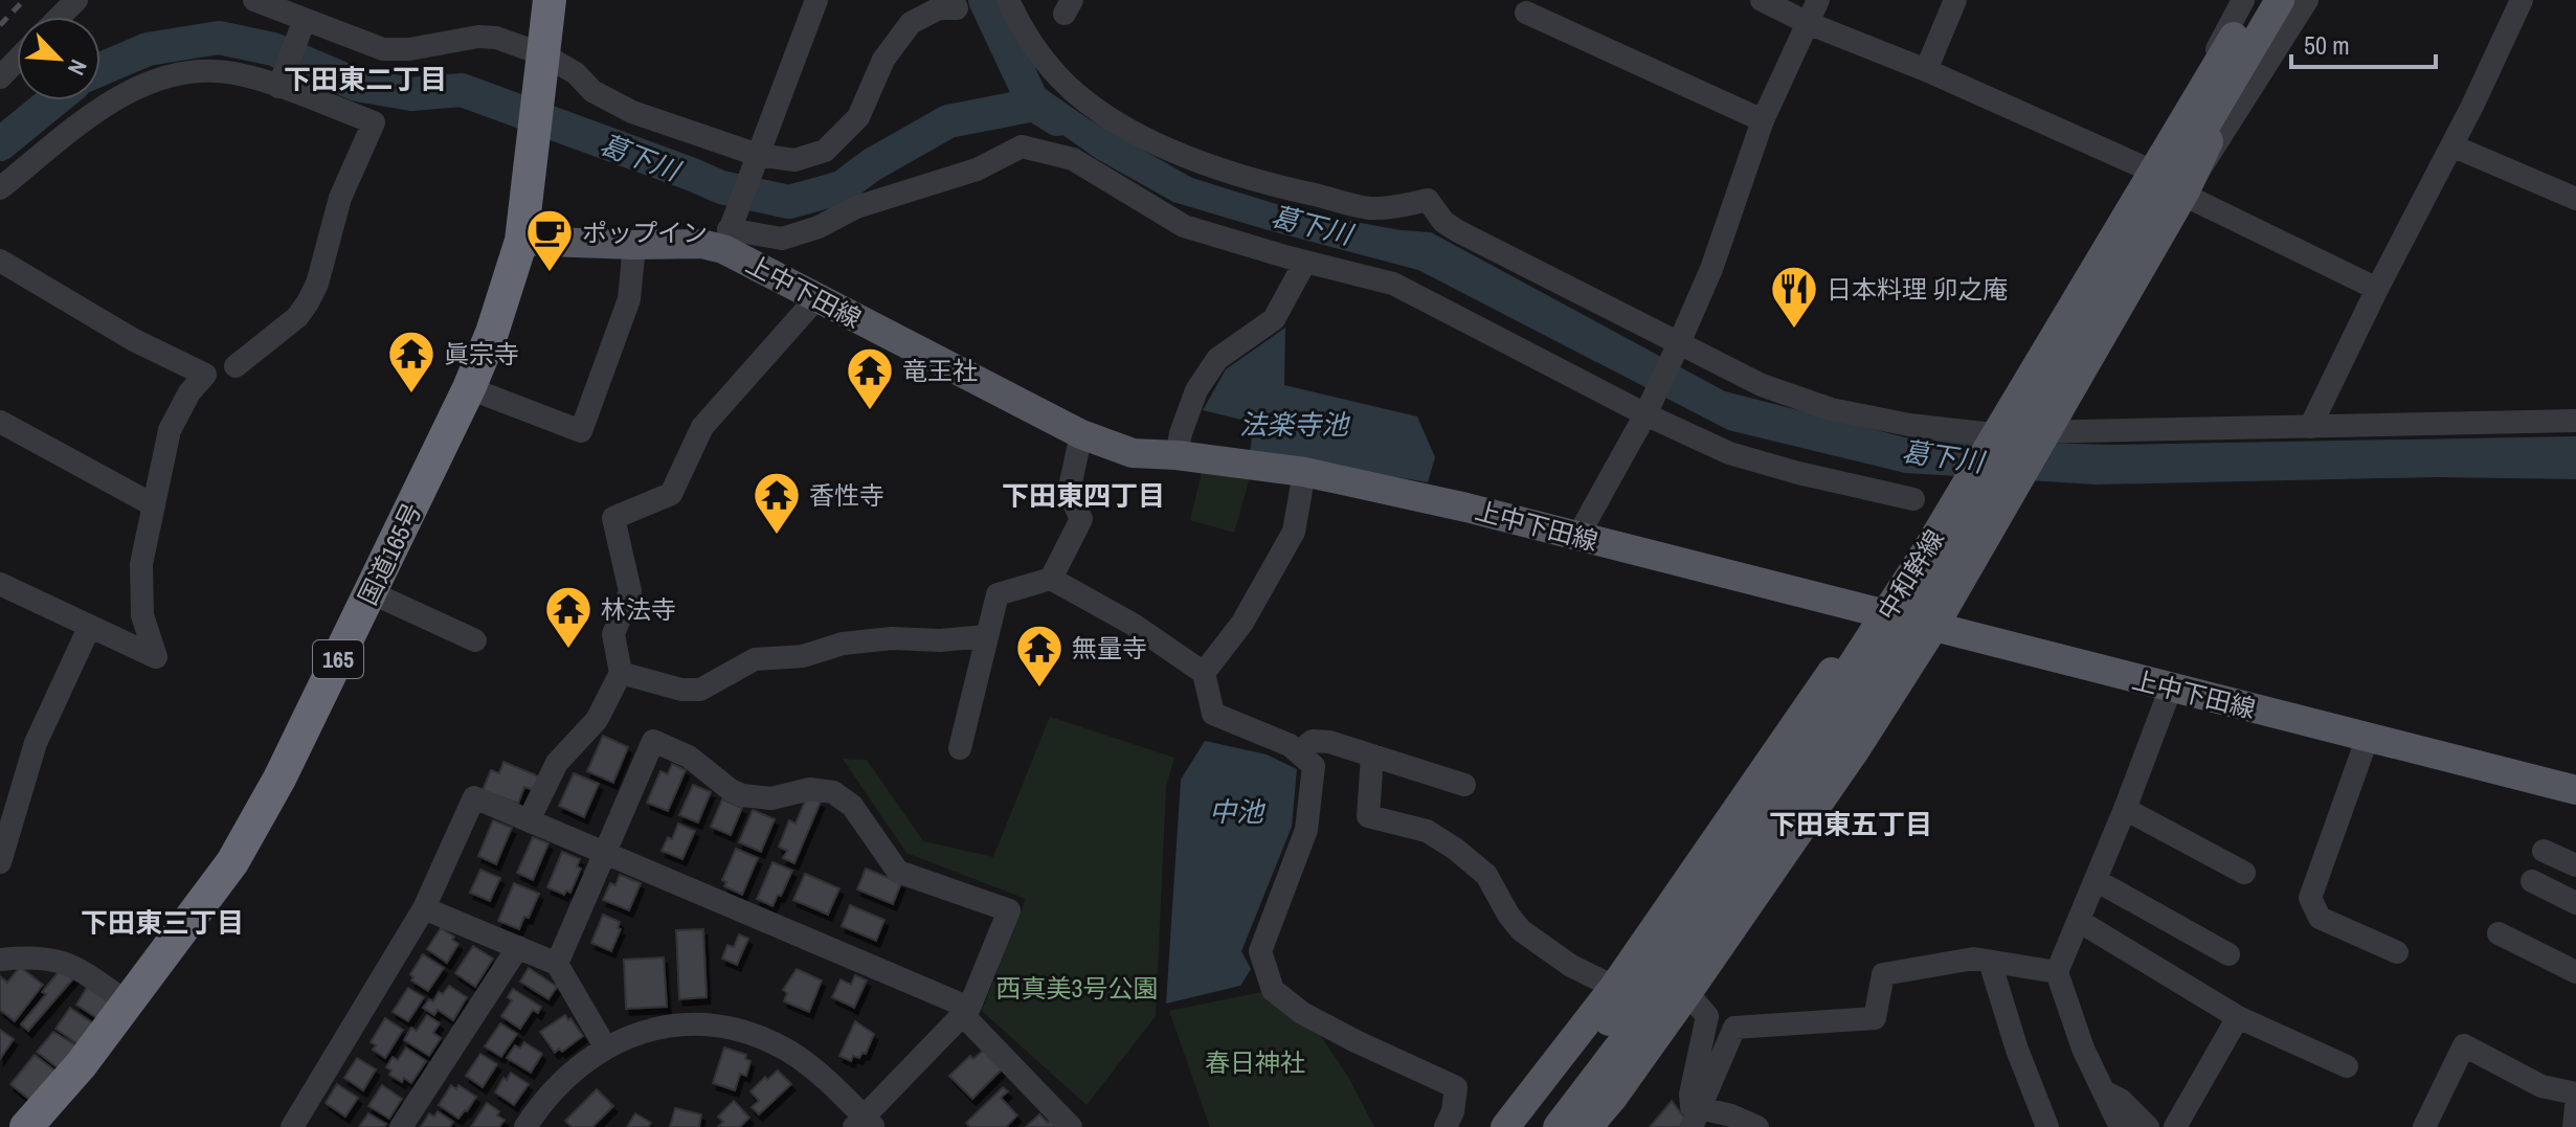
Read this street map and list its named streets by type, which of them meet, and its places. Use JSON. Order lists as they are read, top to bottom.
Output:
{
  "streets": {
    "highway": ["国道165号", "165"],
    "main road": ["上中下田線", "中和幹線"]
  },
  "crossings": [
    ["上中下田線", "国道165号"]
  ],
  "districts": [
    "下田東二丁目",
    "下田東四丁目",
    "下田東五丁目",
    "下田東三丁目"
  ],
  "water": ["葛下川", "法楽寺池", "中池"],
  "parks": ["西真美3号公園", "春日神社"],
  "places": {
    "cafe": ["ポップイン"],
    "restaurant": ["日本料理 卯之庵"],
    "temple": [
      "眞宗寺",
      "竜王社",
      "香性寺",
      "林法寺",
      "無量寺"
    ]
  },
  "scale_bar": "50 m",
  "north": "bottom right"
}
